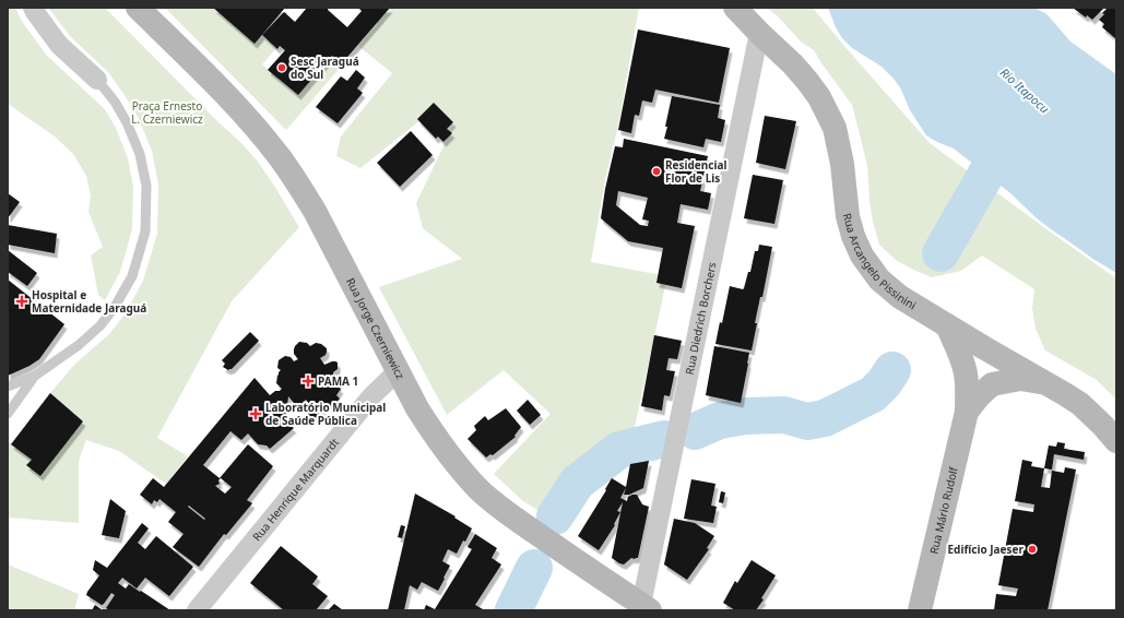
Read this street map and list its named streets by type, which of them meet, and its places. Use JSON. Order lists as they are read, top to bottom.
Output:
{
  "streets": {
    "main road": ["Rua Arcangelo Pissinini", "Rua Jorge Czerniewicz", "Rua Mário Rudolf"],
    "street": ["Rua Diedrich Borchers", "Rua Henrique Marquardt"]
  },
  "crossings": [
    ["Rua Arcangelo Pissinini", "Rua Diedrich Borchers"],
    ["Rua Arcangelo Pissinini", "Rua Mário Rudolf"],
    ["Rua Diedrich Borchers", "Rua Jorge Czerniewicz"],
    ["Rua Jorge Czerniewicz", "Rua Henrique Marquardt"]
  ],
  "water": ["Rio Itapocu"],
  "parks": ["Praça Ernesto L. Czerniewicz"],
  "places": {
    "other": ["Sesc Jaraguá do Sul", "Residencial Flor de Lis", "Edifício Jaeser"],
    "health": ["Hospital e Maternidade Jaraguá", "PAMA 1", "Laboratório Municipal de Saúde Pública"]
  }
}
